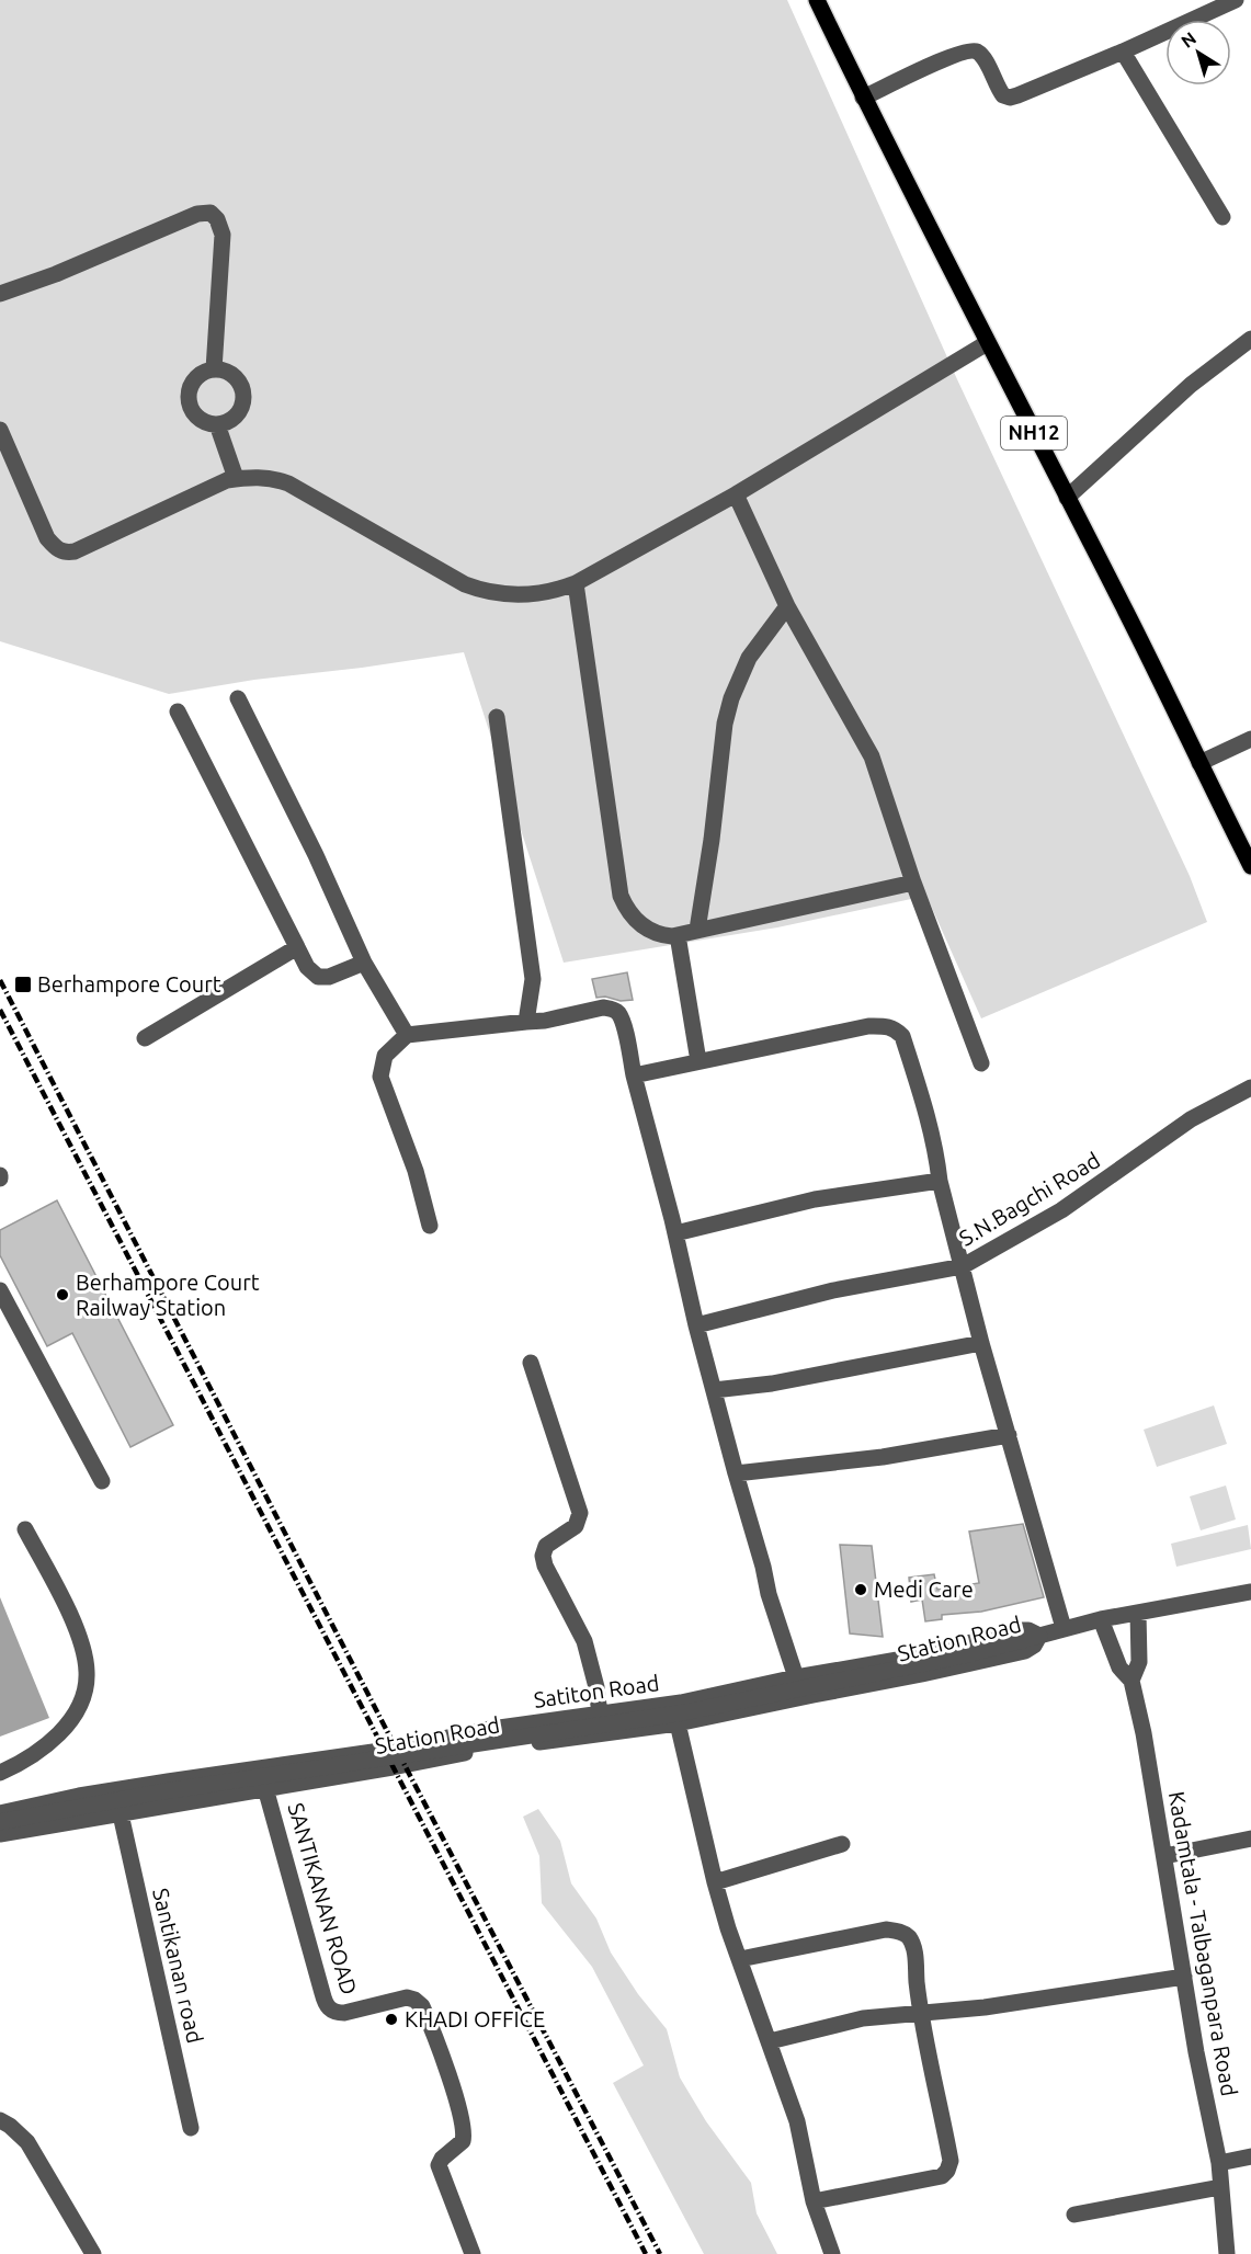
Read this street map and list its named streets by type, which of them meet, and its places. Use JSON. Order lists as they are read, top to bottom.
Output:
{
  "streets": {
    "main road": ["NH12"],
    "street": [
      "S.N.Bagchi Road",
      "Station Road",
      "Satiton Road",
      "SANTIKANAN ROAD",
      "Kadamtala - Talbaganpara Road",
      "Santikanan road"
    ]
  },
  "crossings": [
    ["Station Road", "Satiton Road"],
    ["Station Road", "SANTIKANAN ROAD"],
    ["Station Road", "Santikanan road"]
  ],
  "places": {
    "transit": ["Berhampore Court"],
    "other": ["Berhampore Court Railway Station", "Medi Care", "KHADI OFFICE"]
  },
  "north": "top left"
}
